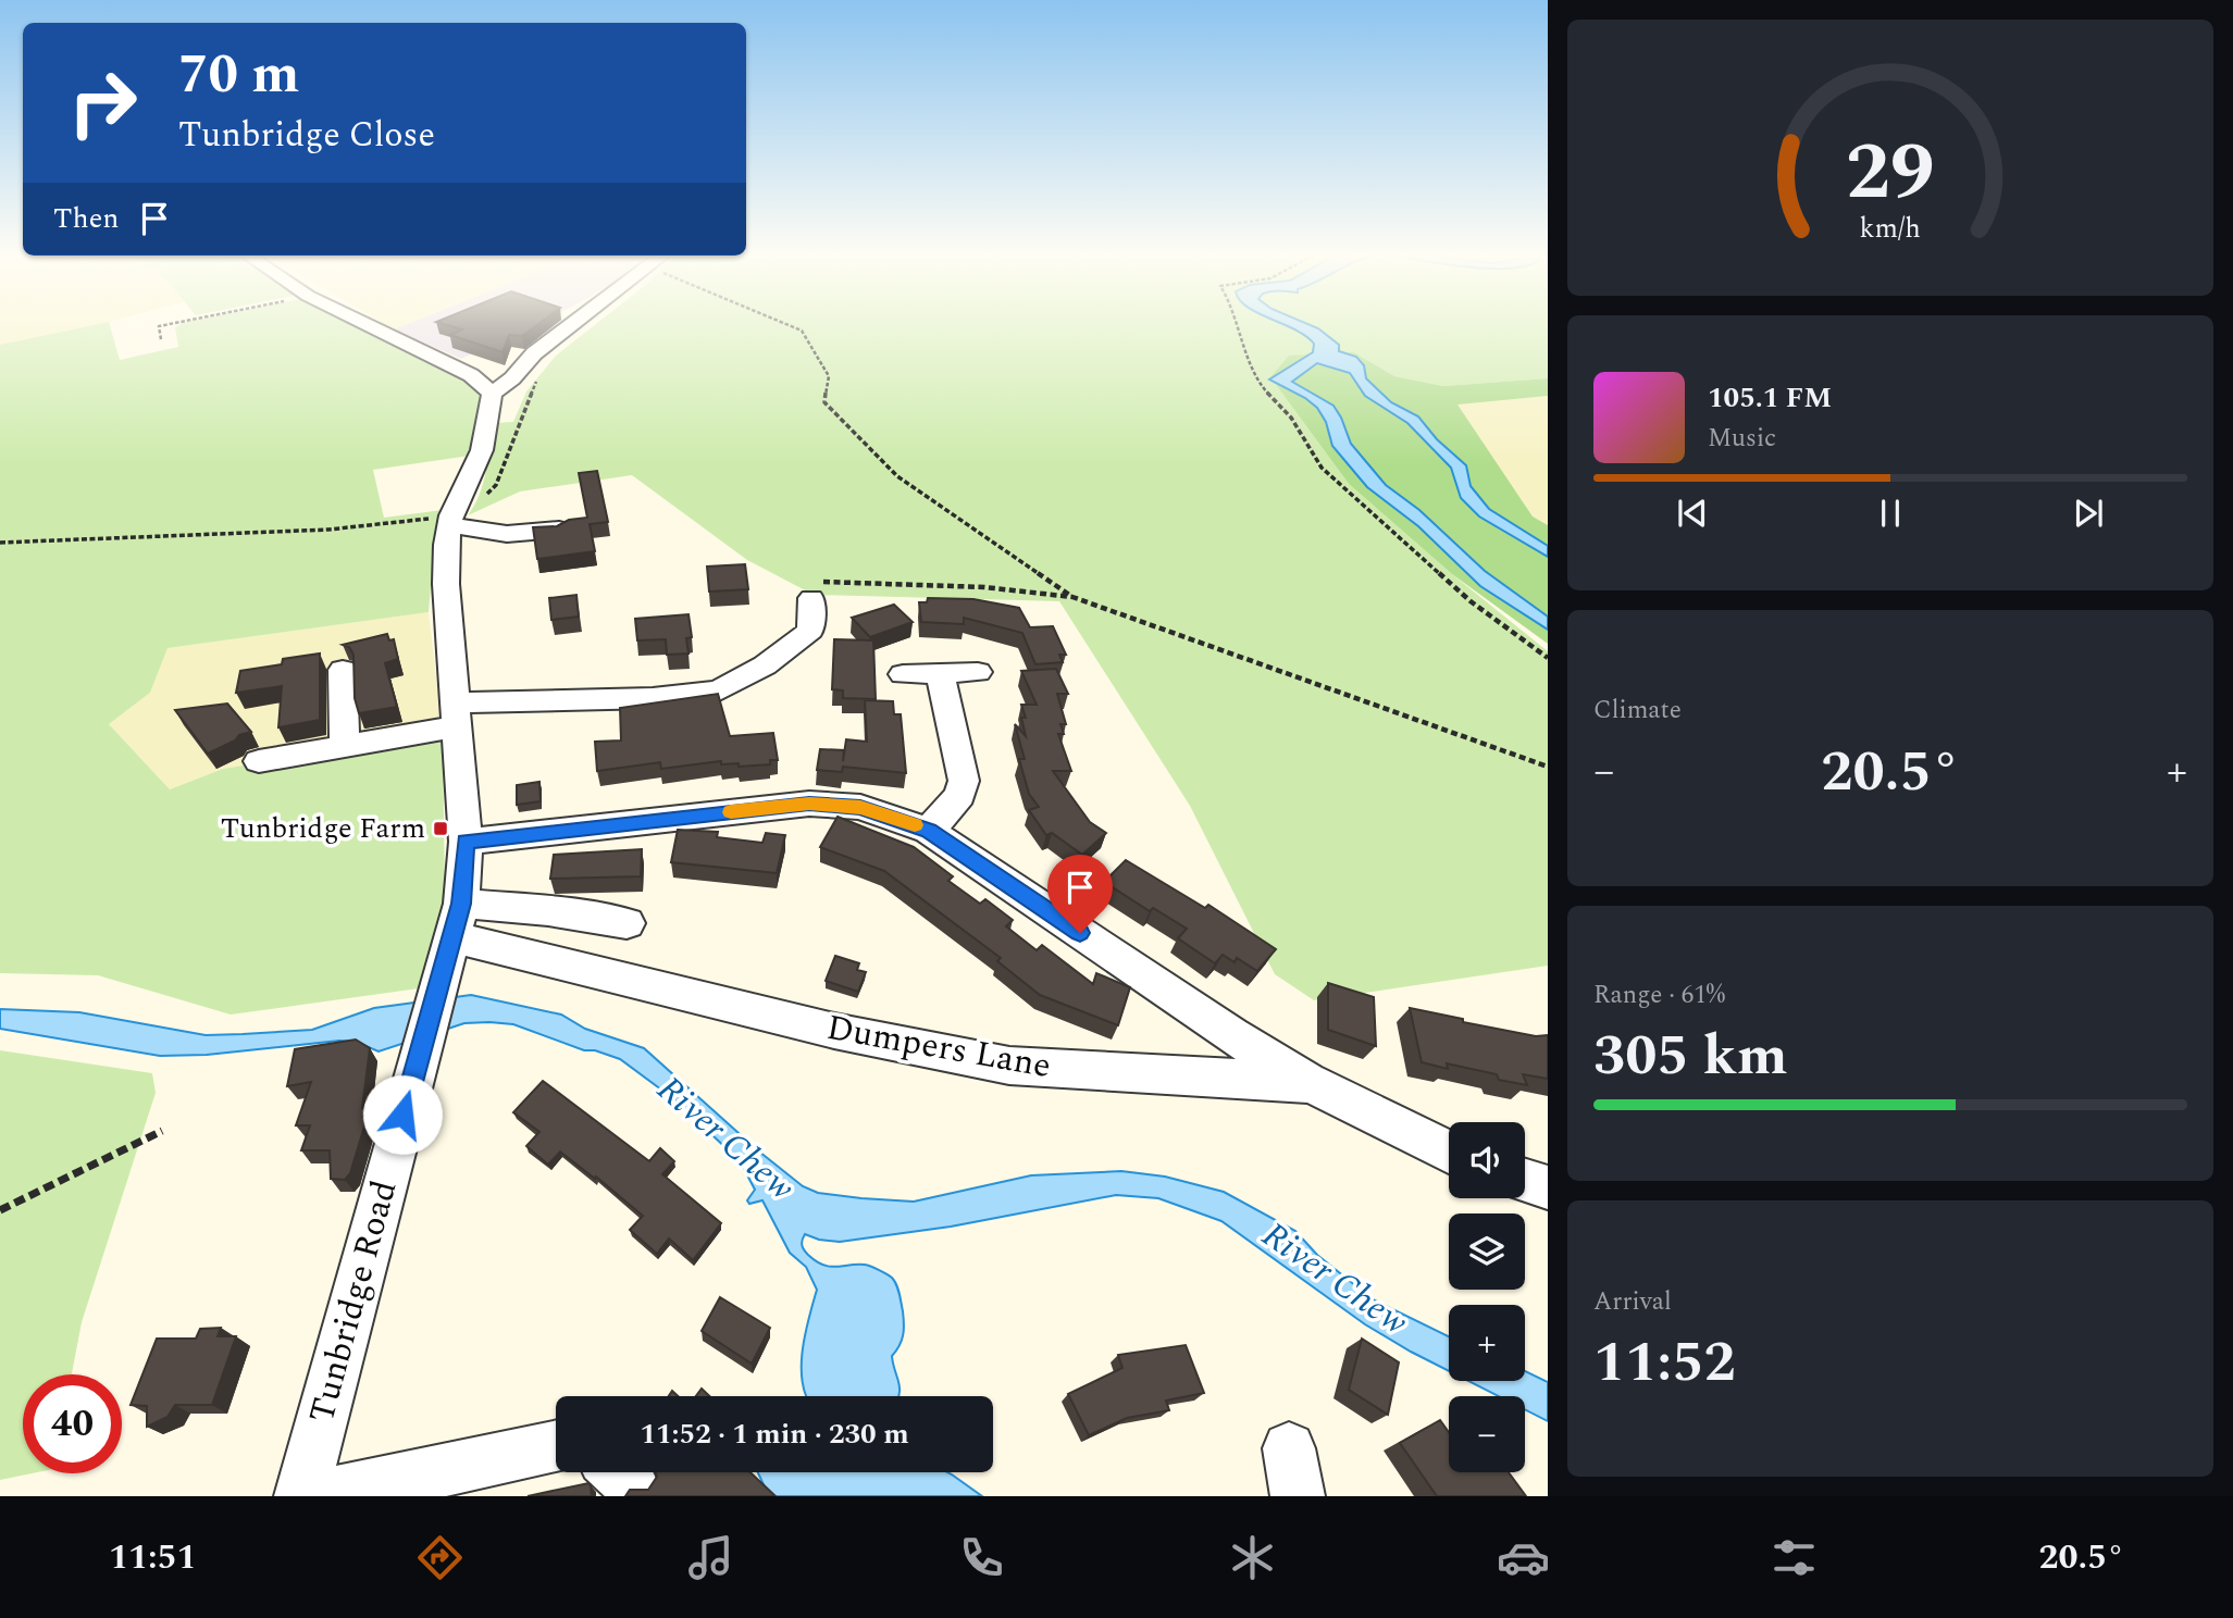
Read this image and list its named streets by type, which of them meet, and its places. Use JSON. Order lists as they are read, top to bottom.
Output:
{
  "streets": {
    "street": ["Dumpers Lane", "Tunbridge Road"]
  },
  "crossings": [
    ["Dumpers Lane", "Tunbridge Road"]
  ],
  "water": ["River Chew"],
  "places": {
    "transit": ["Tunbridge Farm"]
  },
  "page": {
    "turn": ["70 m", "Tunbridge Close"],
    "then": "Then",
    "song": ["105.1 FM", "Music"],
    "tile": [
      "Climate",
      ["Range · 61%", "305 km"],
      ["Arrival", "11:52"]
    ],
    "heat": ["−", "20.5°", "+"],
    "map_buttons": ["+", "−"],
    "limit": "40",
    "trip": "11:52 · 1 min · 230 m",
    "tabs": ["11:51", "20.5°"],
    "gauge": ["29", "km/h"]
  }
}
